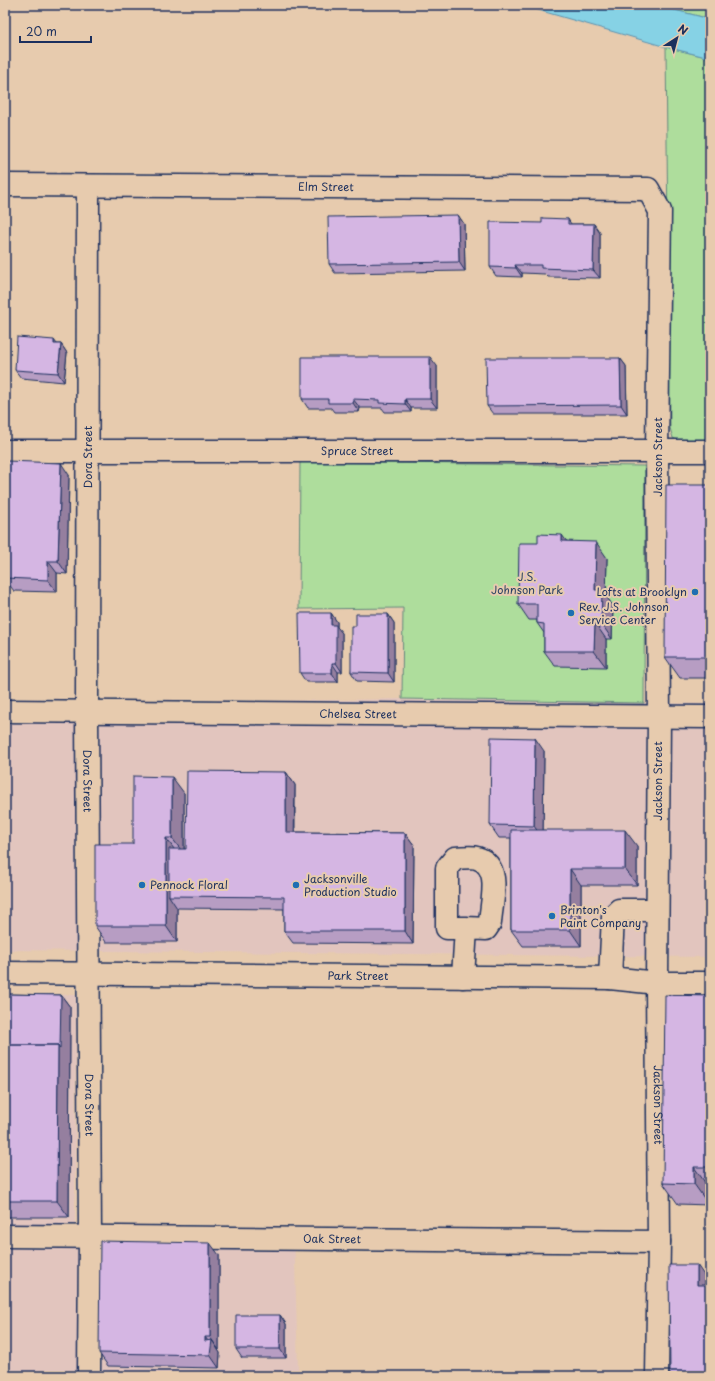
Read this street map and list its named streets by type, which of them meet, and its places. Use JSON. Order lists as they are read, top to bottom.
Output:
{
  "streets": {
    "street": [
      "Elm Street",
      "Spruce Street",
      "Dora Street",
      "Jackson Street",
      "Chelsea Street",
      "Park Street",
      "Oak Street"
    ]
  },
  "crossings": [
    ["Elm Street", "Dora Street"],
    ["Elm Street", "Jackson Street"],
    ["Spruce Street", "Dora Street"],
    ["Spruce Street", "Jackson Street"],
    ["Dora Street", "Chelsea Street"],
    ["Dora Street", "Park Street"],
    ["Dora Street", "Oak Street"],
    ["Jackson Street", "Chelsea Street"],
    ["Jackson Street", "Park Street"],
    ["Jackson Street", "Oak Street"]
  ],
  "parks": ["J.S. Johnson Park"],
  "places": [
    "Lofts at Brooklyn",
    "Rev. J.S. Johnson Service Center",
    "Pennock Floral",
    "Jacksonville Production Studio",
    "Brinton's Paint Company"
  ],
  "scale_bar": "20 m",
  "north": "top right"
}
